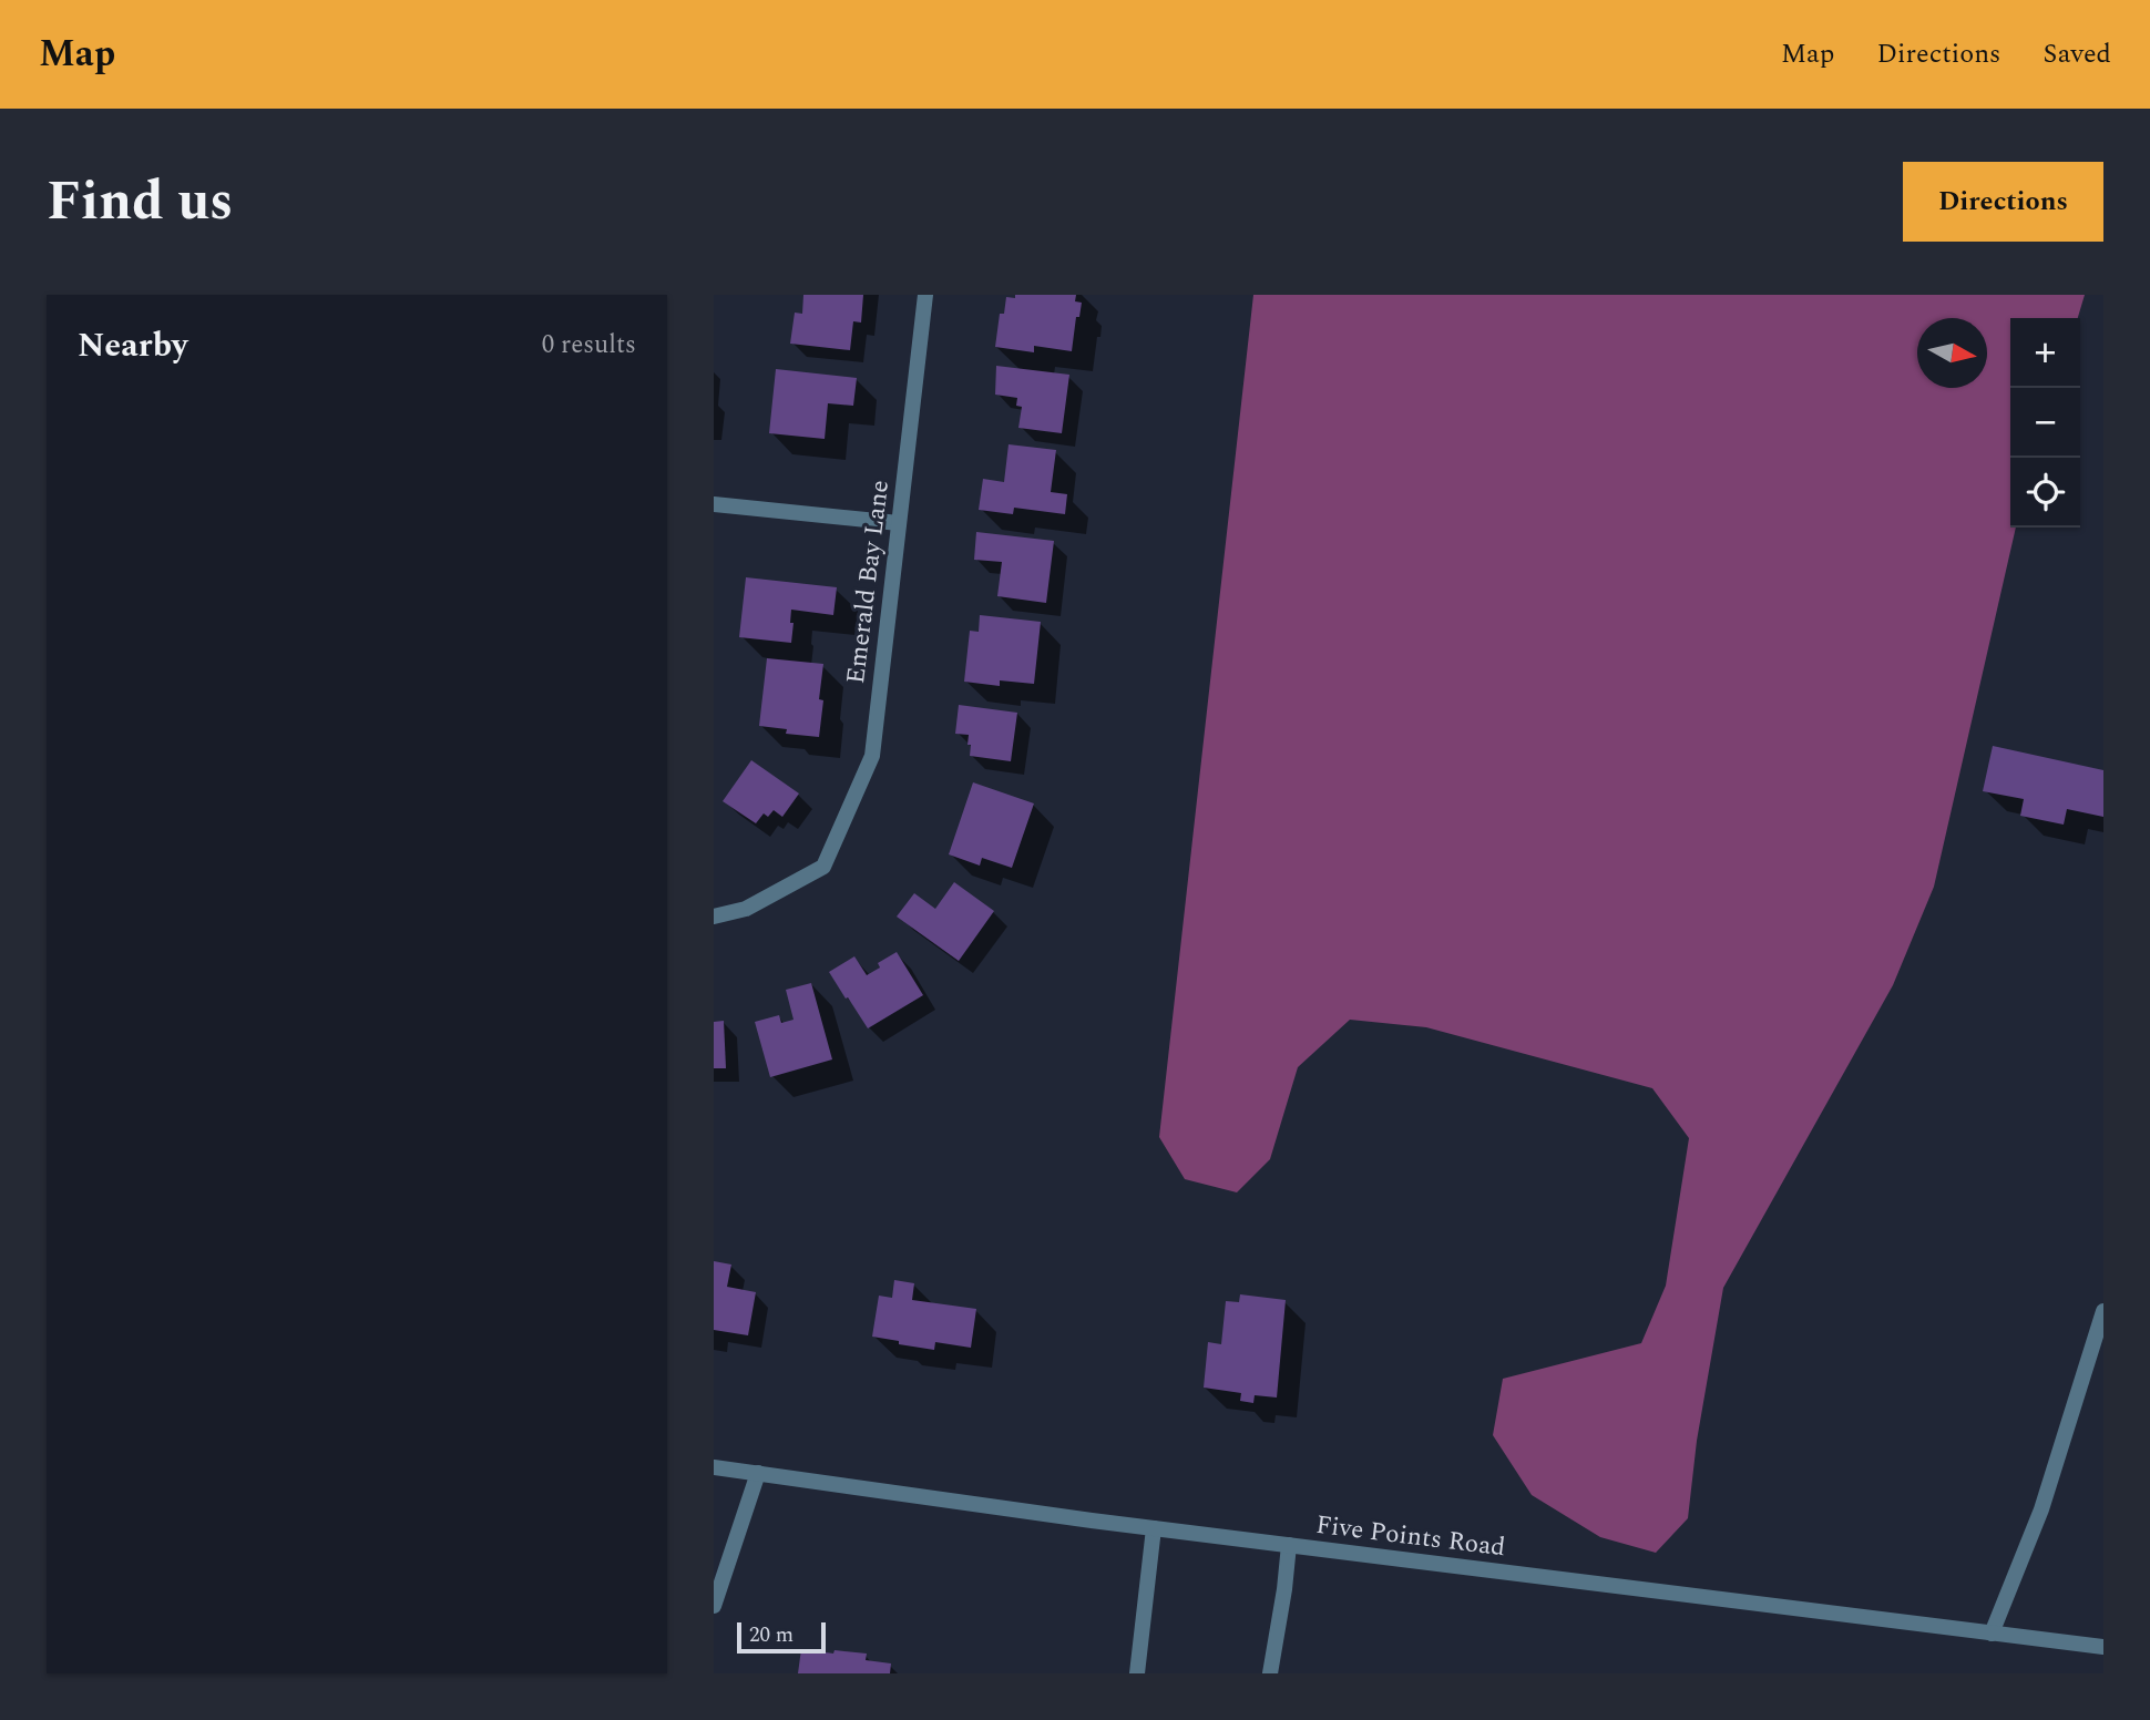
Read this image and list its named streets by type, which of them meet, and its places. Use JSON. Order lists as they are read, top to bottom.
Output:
{
  "streets": {
    "street": ["Emerald Bay Lane", "Five Points Road"]
  },
  "scale_bar": "20 m",
  "north": "right",
  "page": {
    "header": "Map",
    "nav": ["Map", "Directions", "Saved"],
    "title": "Find us",
    "buttons": "Directions",
    "heading": ["Nearby", "0 results"],
    "map_buttons": ["+", "−"],
    "scale": "20 m"
  }
}
